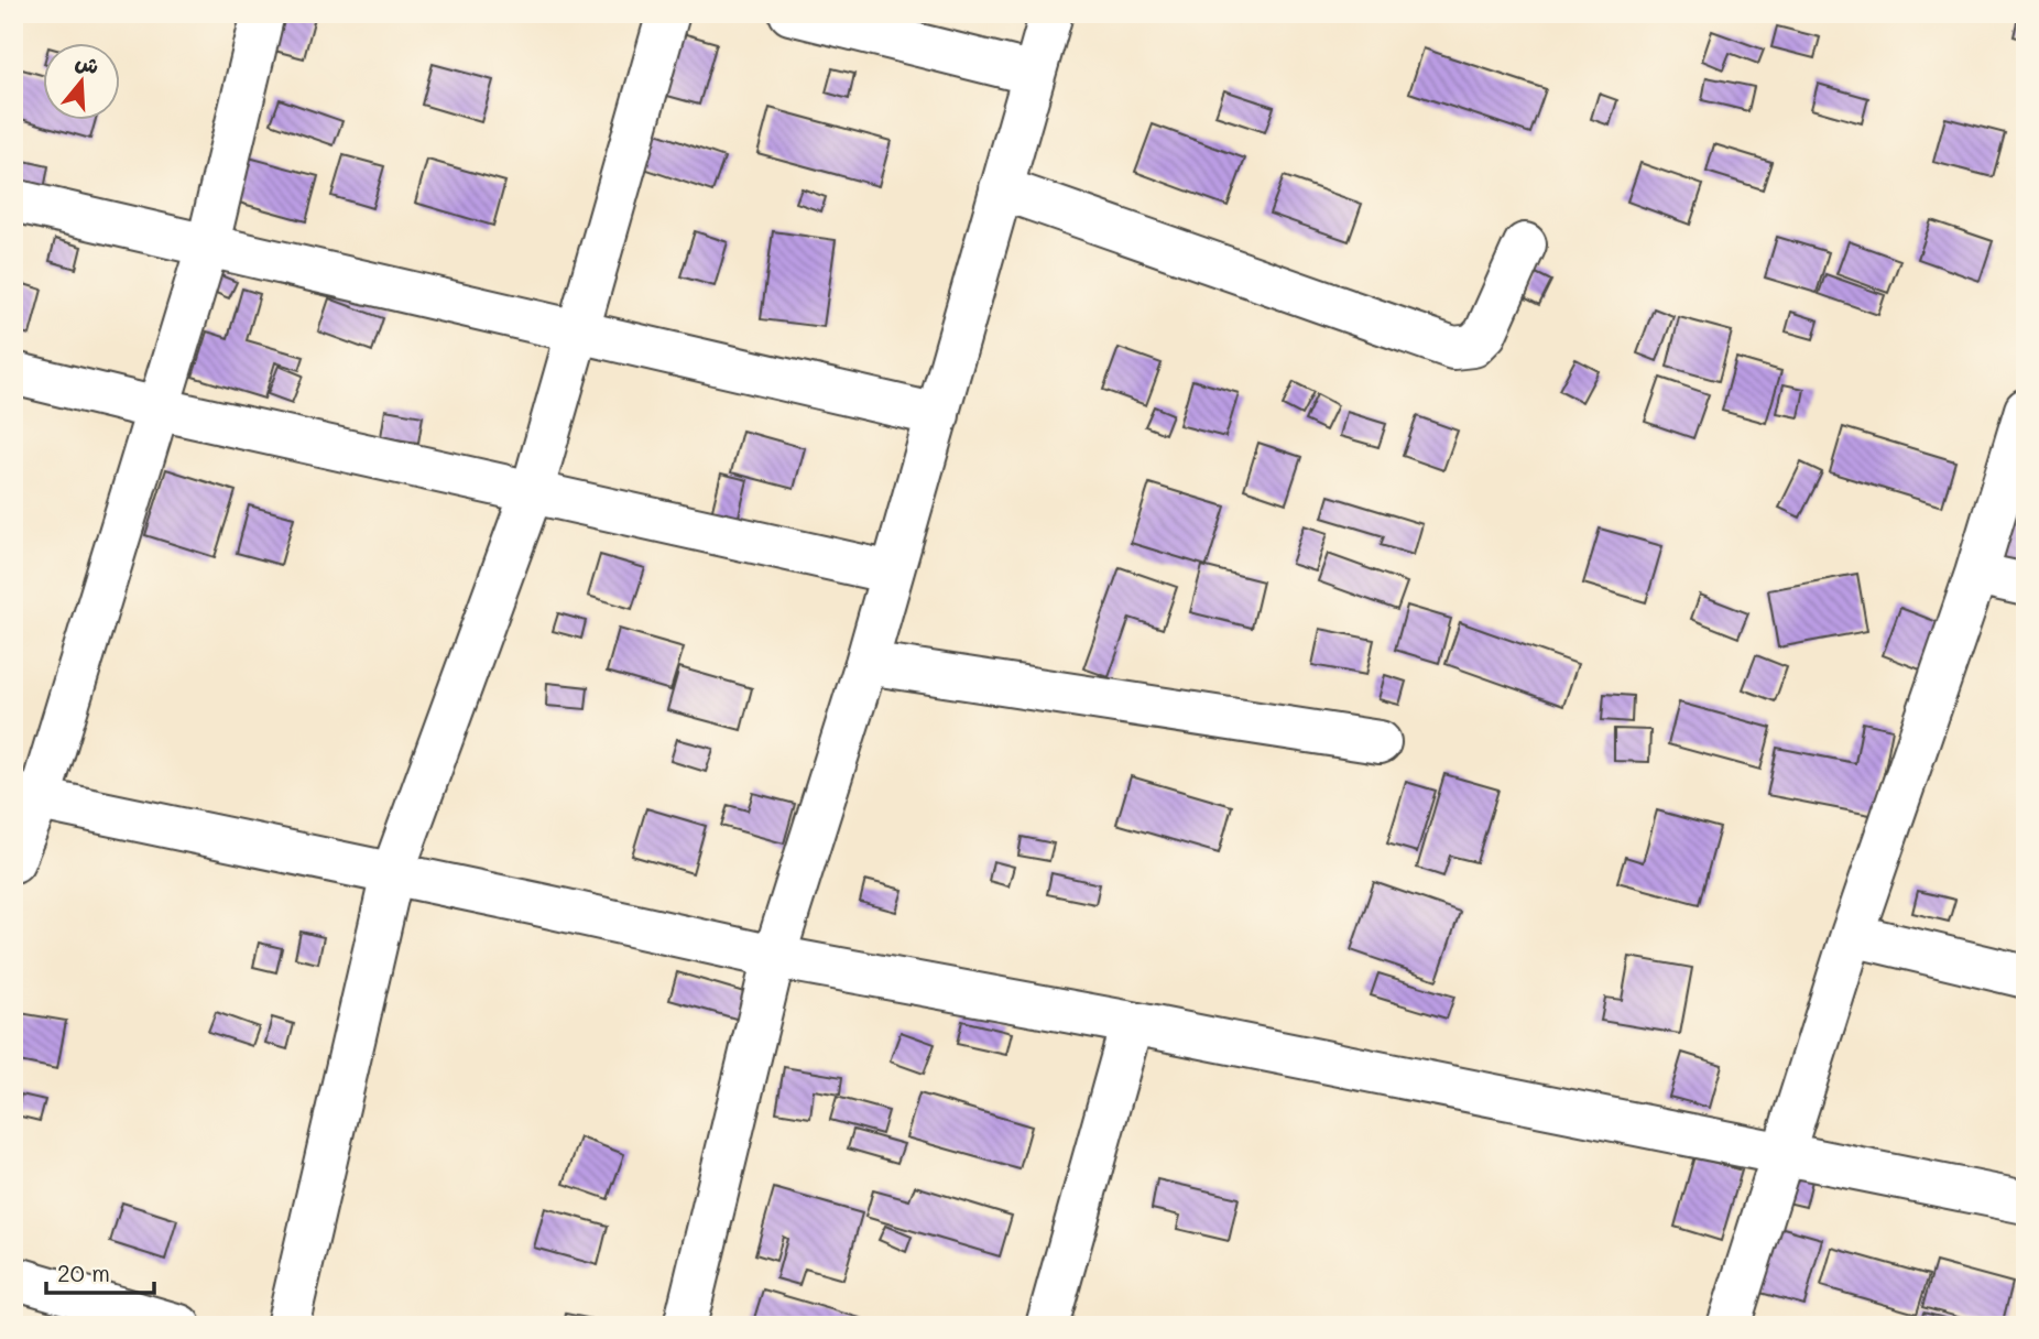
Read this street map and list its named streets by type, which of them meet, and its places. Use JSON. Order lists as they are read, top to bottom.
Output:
{
  "scale_bar": "20 m",
  "north": "top"
}
